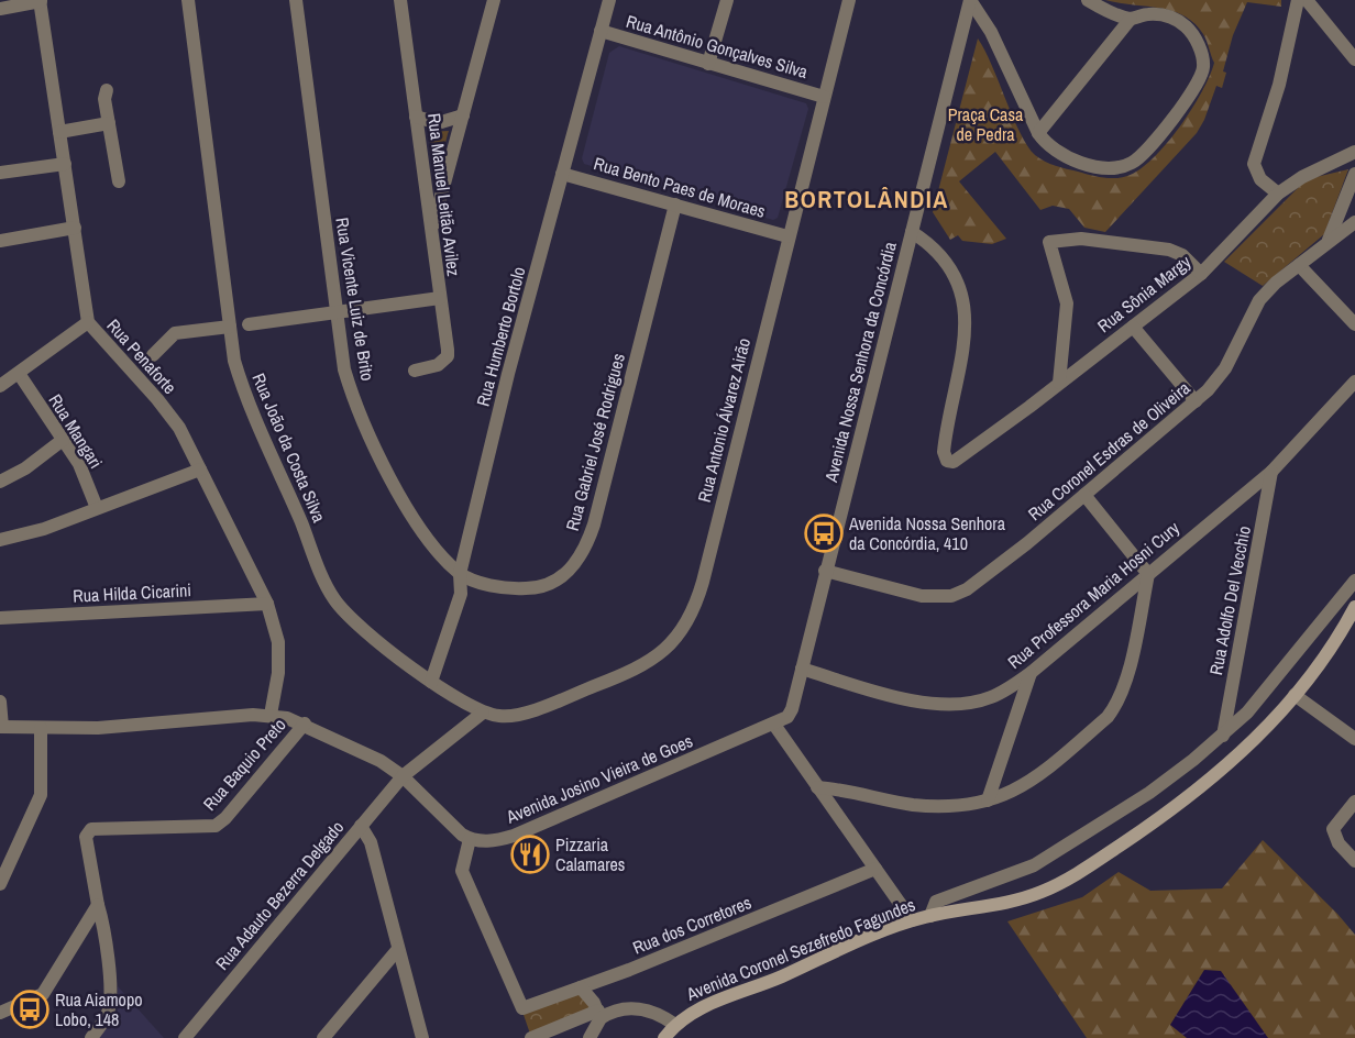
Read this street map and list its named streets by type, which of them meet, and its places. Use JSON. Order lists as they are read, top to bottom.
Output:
{
  "streets": {
    "main road": ["Avenida Coronel Sezefredo Fagundes"],
    "street": [
      "Rua Antônio Gonçalves Silva",
      "Rua Bento Paes de Moraes",
      "Rua Manuel Leitão Avilez",
      "Rua Sônia Margy",
      "Rua Vicente Luiz de Brito",
      "Rua Humberto Bortolo",
      "Rua Penaforte",
      "Avenida Nossa Senhora da Concórdia",
      "Rua Antonio Álvarez Airão",
      "Rua Mangari",
      "Rua Gabriel José Rodrigues",
      "Rua João da Costa Silva",
      "Rua Coronel Esdras de Oliveira",
      "Rua Hilda Cicarini",
      "Rua Professora Maria Hosni Cury",
      "Rua Adolfo Del Vecchio",
      "Rua Baquio Preto",
      "Avenida Josino Vieira de Goes",
      "Rua Adauto Bezerra Delgado",
      "Rua dos Corretores"
    ]
  },
  "crossings": [
    ["Rua Antônio Gonçalves Silva", "Rua Humberto Bortolo"],
    ["Rua Antônio Gonçalves Silva", "Rua Antonio Álvarez Airão"],
    ["Rua Bento Paes de Moraes", "Rua Humberto Bortolo"],
    ["Rua Bento Paes de Moraes", "Rua Antonio Álvarez Airão"],
    ["Rua Bento Paes de Moraes", "Rua Gabriel José Rodrigues"],
    ["Rua Sônia Margy", "Avenida Nossa Senhora da Concórdia"],
    ["Rua Vicente Luiz de Brito", "Rua Humberto Bortolo"],
    ["Rua Vicente Luiz de Brito", "Rua Gabriel José Rodrigues"],
    ["Rua Humberto Bortolo", "Rua Gabriel José Rodrigues"],
    ["Rua Humberto Bortolo", "Rua João da Costa Silva"],
    ["Rua Penaforte", "Rua Hilda Cicarini"],
    ["Avenida Nossa Senhora da Concórdia", "Rua Coronel Esdras de Oliveira"],
    ["Avenida Nossa Senhora da Concórdia", "Rua Professora Maria Hosni Cury"],
    ["Avenida Nossa Senhora da Concórdia", "Avenida Josino Vieira de Goes"],
    ["Rua Antonio Álvarez Airão", "Rua João da Costa Silva"],
    ["Rua Antonio Álvarez Airão", "Rua Adauto Bezerra Delgado"],
    ["Rua João da Costa Silva", "Rua Adauto Bezerra Delgado"],
    ["Rua Professora Maria Hosni Cury", "Rua Adolfo Del Vecchio"],
    ["Avenida Josino Vieira de Goes", "Rua dos Corretores"]
  ],
  "districts": ["BORTOLÂNDIA"],
  "parks": ["Praça Casa de Pedra"],
  "places": {
    "bus stop": ["Avenida Nossa Senhora da Concórdia, 410", "Rua Aiamopo Lobo, 148"],
    "restaurant": ["Pizzaria Calamares"]
  }
}
